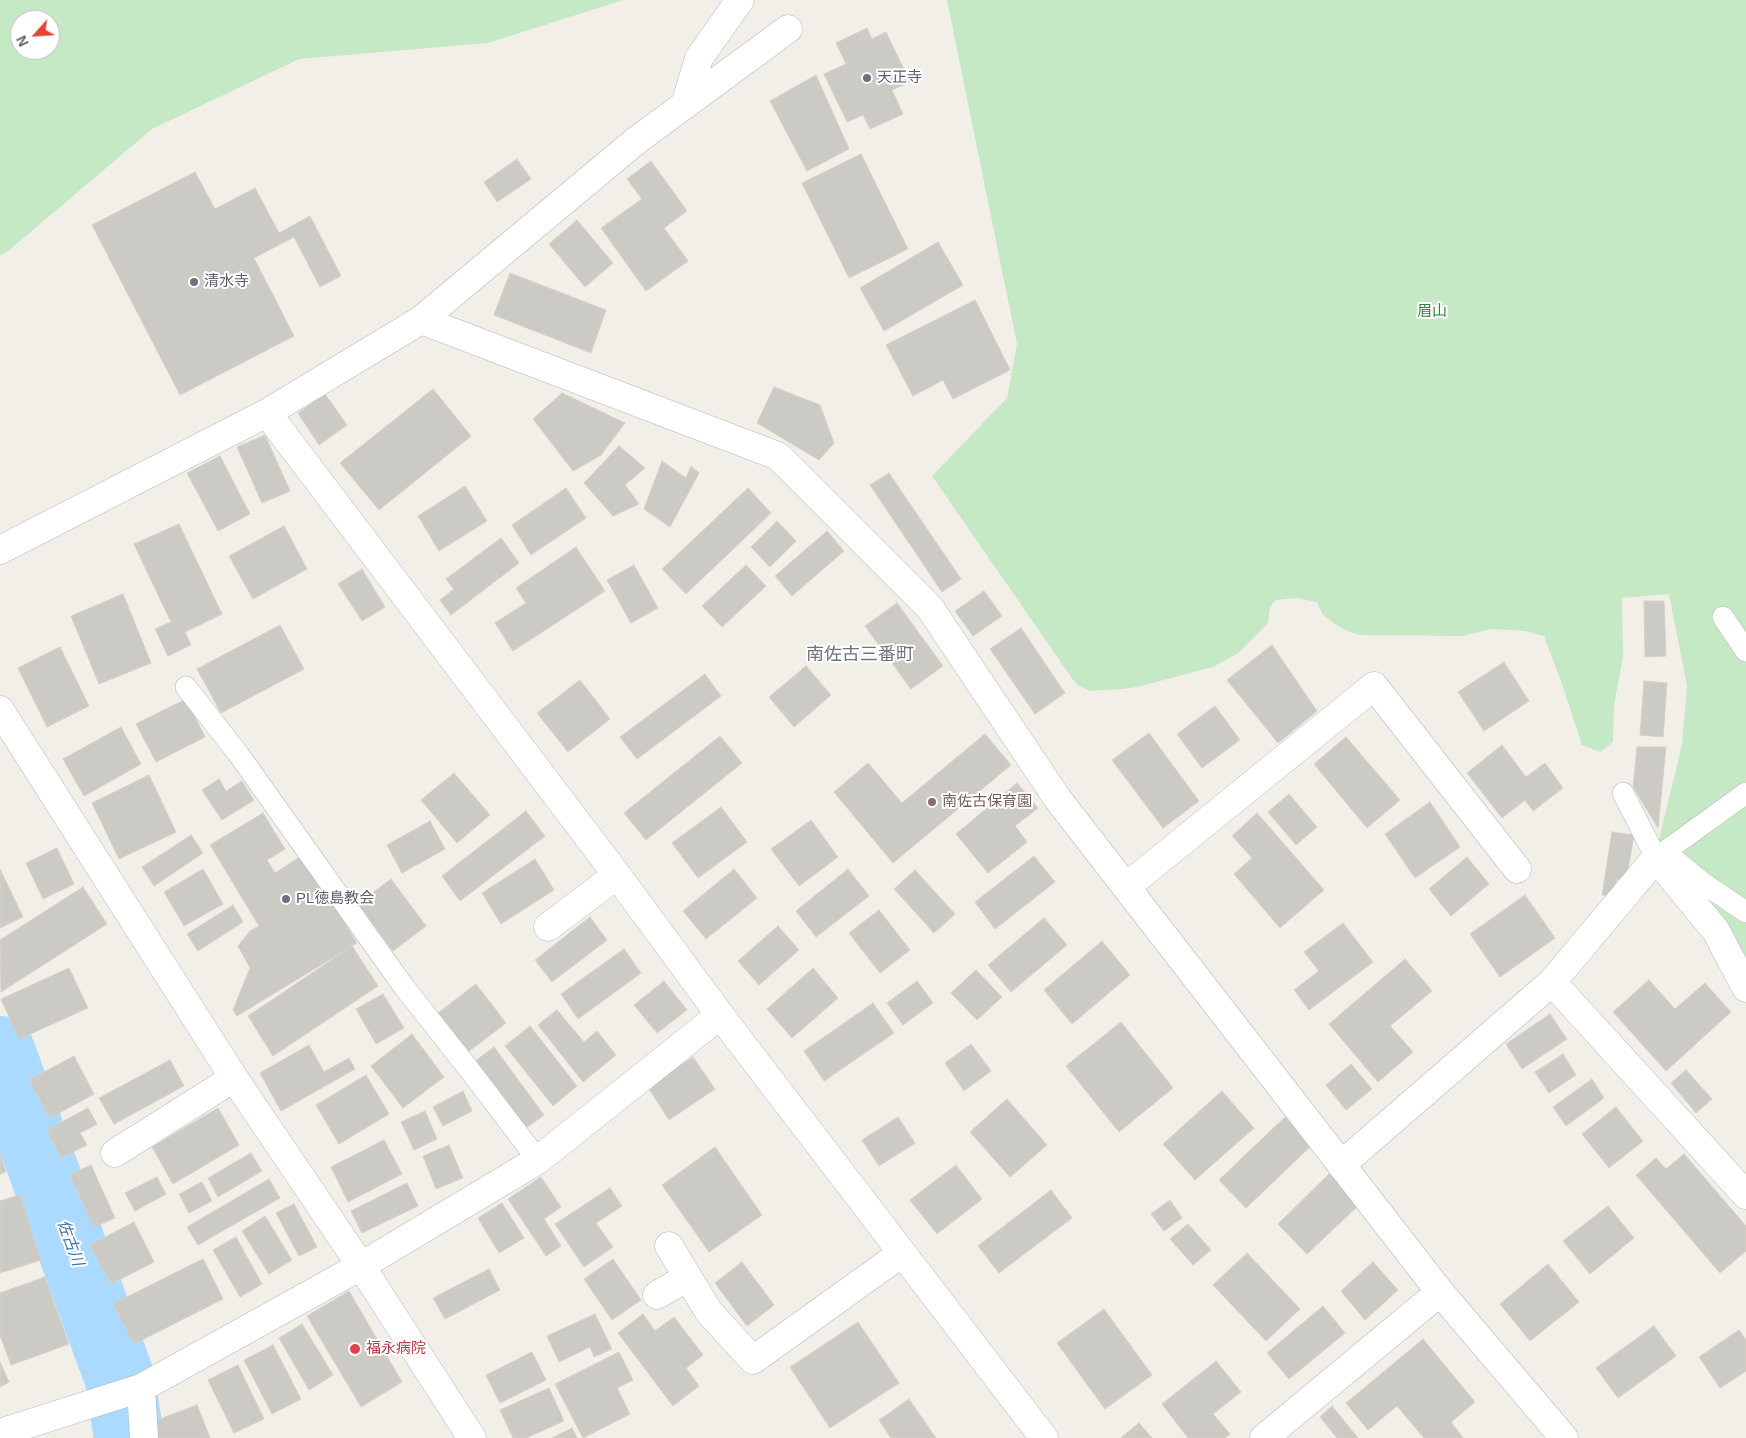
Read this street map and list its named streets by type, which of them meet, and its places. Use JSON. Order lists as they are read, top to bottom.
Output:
{
  "districts": ["南佐古三番町"],
  "water": ["佐古川"],
  "parks": ["眉山"],
  "places": [
    "天正寺",
    "清水寺",
    "南佐古保育園",
    "PL徳島教会",
    "福永病院"
  ],
  "north": "bottom left"
}
